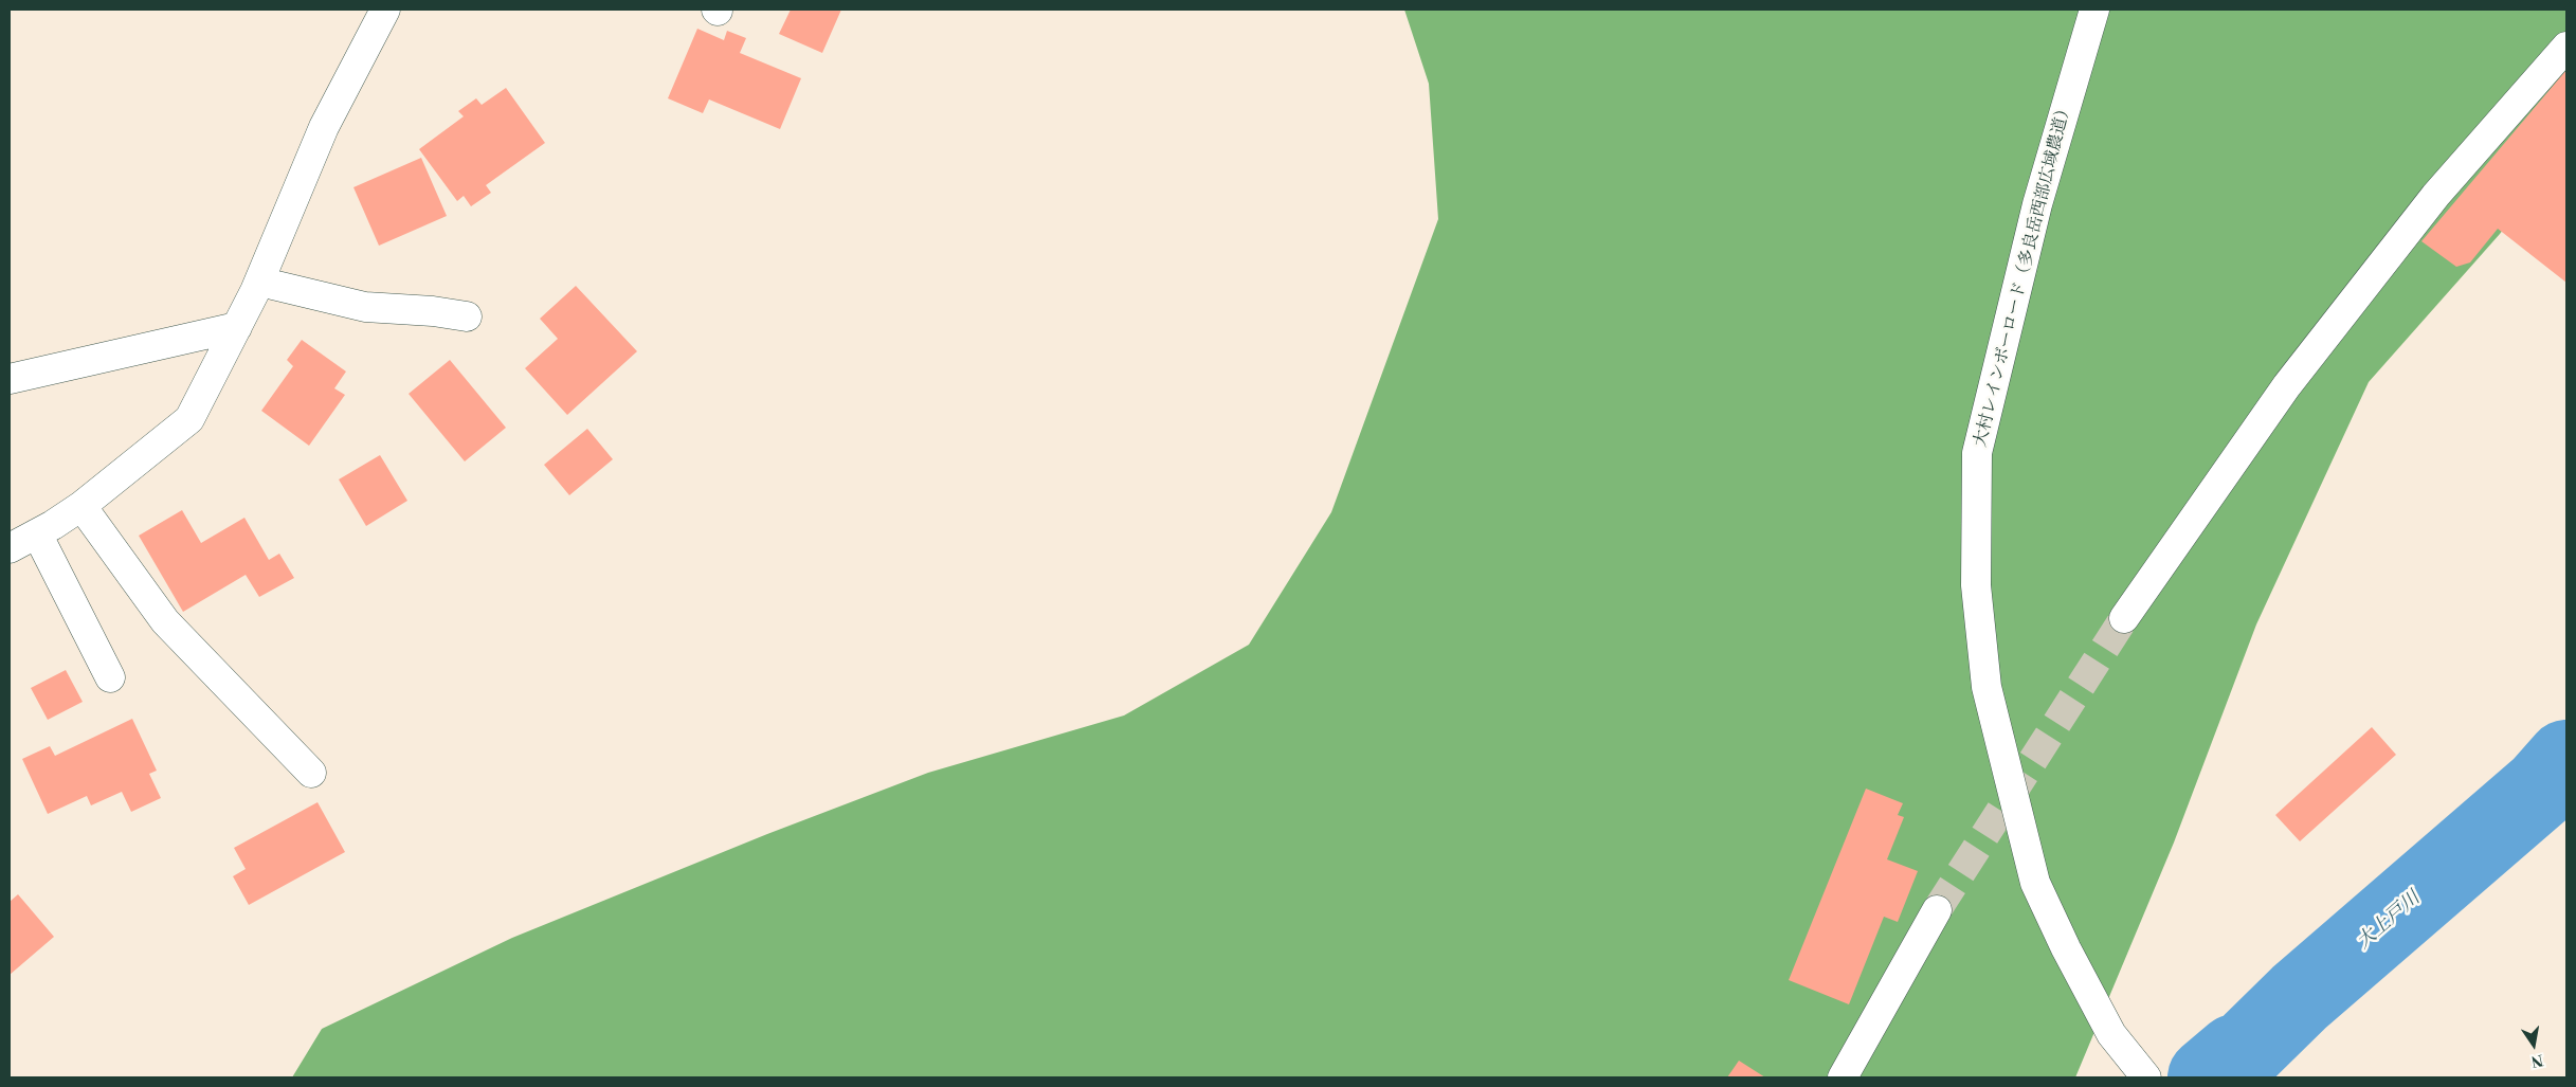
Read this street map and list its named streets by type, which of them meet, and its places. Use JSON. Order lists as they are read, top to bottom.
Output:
{
  "streets": {
    "street": ["大村レインボーロード（多良岳西部広域農道）"]
  },
  "water": ["大上戸川"],
  "north": "bottom"
}
